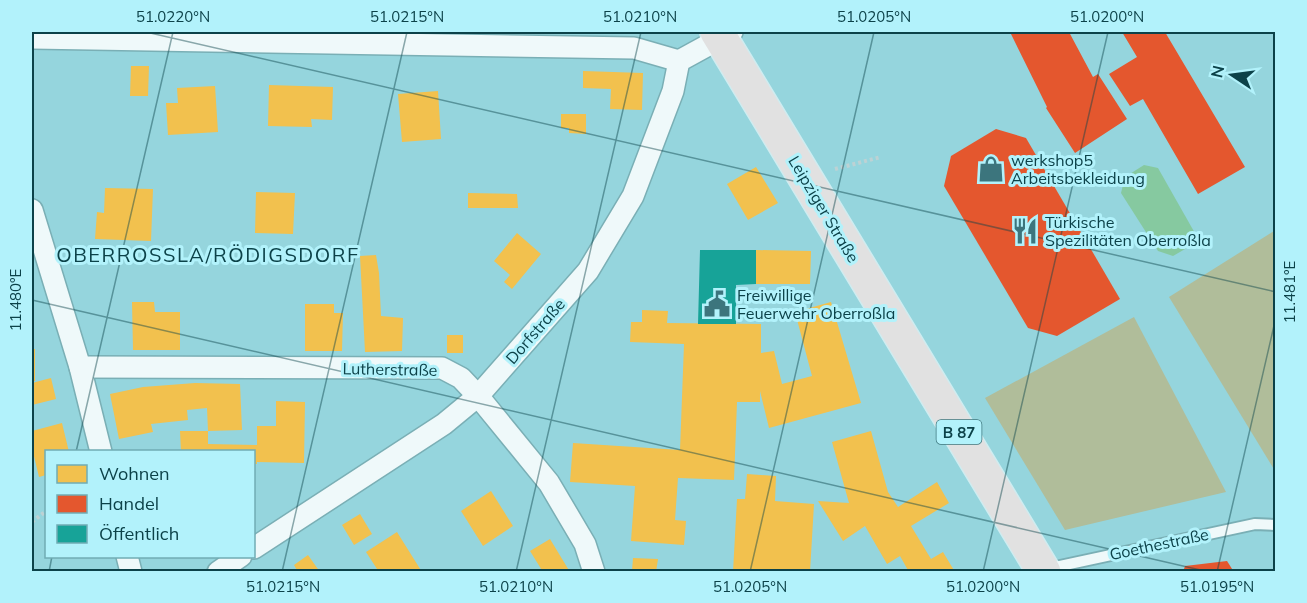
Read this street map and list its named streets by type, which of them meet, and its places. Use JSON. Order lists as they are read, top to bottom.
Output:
{
  "streets": {
    "main road": ["Leipziger Straße", "B 87"],
    "street": ["Dorfstraße", "Lutherstraße"],
    "lane": ["Goethestraße"]
  },
  "crossings": [
    ["Leipziger Straße", "Goethestraße"],
    ["Dorfstraße", "Lutherstraße"]
  ],
  "districts": ["OBERROSSLA/RÖDIGSDORF"],
  "places": {
    "shop": ["werkshop5 Arbeitsbekleidung"],
    "restaurant": ["Türkische Spezilitäten Oberroßla"],
    "public building": ["Freiwillige Feuerwehr Oberroßla"]
  },
  "legend": ["Wohnen", "Handel", "Öffentlich"],
  "north": "left",
  "coordinates": [
    "51.0220°N",
    "51.0215°N",
    "51.0210°N",
    "51.0205°N",
    "51.0200°N",
    "11.481°E",
    "11.480°E",
    "51.0195°N"
  ]
}
